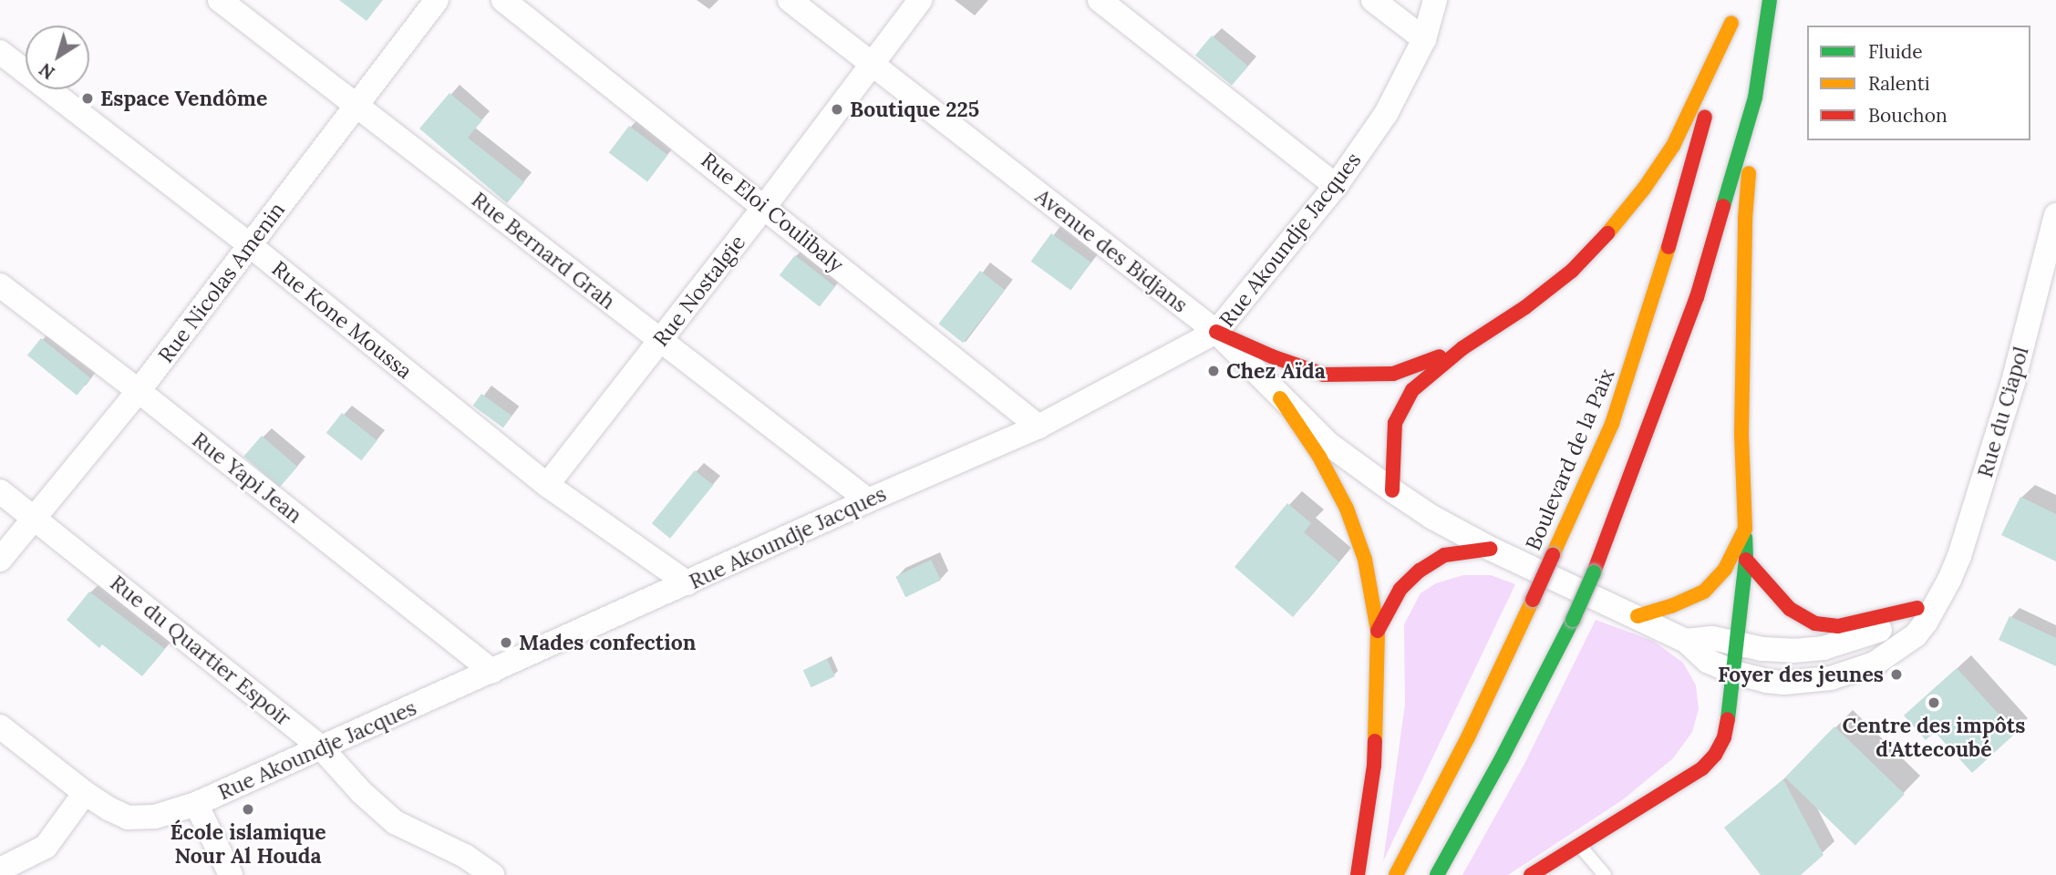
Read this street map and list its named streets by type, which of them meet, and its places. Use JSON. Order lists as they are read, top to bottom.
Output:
{
  "streets": {
    "main road": ["Boulevard de la Paix"],
    "street": [
      "Rue Eloi Coulibaly",
      "Rue Akoundje Jacques",
      "Rue Bernard Grah",
      "Avenue des Bidjans",
      "Rue Nicolas Amenin",
      "Rue Nostalgie",
      "Rue Kone Moussa",
      "Rue du Ciapol",
      "Rue Yapi Jean",
      "Rue du Quartier Espoir"
    ]
  },
  "crossings": [
    ["Rue Eloi Coulibaly", "Rue Akoundje Jacques"],
    ["Rue Eloi Coulibaly", "Rue Nostalgie"],
    ["Rue Akoundje Jacques", "Rue Bernard Grah"],
    ["Rue Akoundje Jacques", "Avenue des Bidjans"],
    ["Rue Akoundje Jacques", "Rue Kone Moussa"],
    ["Rue Akoundje Jacques", "Rue Yapi Jean"],
    ["Rue Akoundje Jacques", "Rue du Quartier Espoir"],
    ["Rue Bernard Grah", "Rue Nicolas Amenin"],
    ["Rue Bernard Grah", "Rue Nostalgie"],
    ["Avenue des Bidjans", "Rue Nostalgie"],
    ["Avenue des Bidjans", "Rue du Ciapol"],
    ["Rue Nicolas Amenin", "Rue Kone Moussa"],
    ["Rue Nicolas Amenin", "Rue Yapi Jean"],
    ["Rue Nicolas Amenin", "Rue du Quartier Espoir"],
    ["Rue Nostalgie", "Rue Kone Moussa"]
  ],
  "places": [
    "Espace Vendôme",
    "Boutique 225",
    "Chez Aïda",
    "Mades confection",
    "Foyer des jeunes",
    "Centre des impôts d'Attecoubé",
    "École islamique Nour Al Houda"
  ],
  "legend": ["Fluide", "Ralenti", "Bouchon"],
  "north": "bottom left"
}
